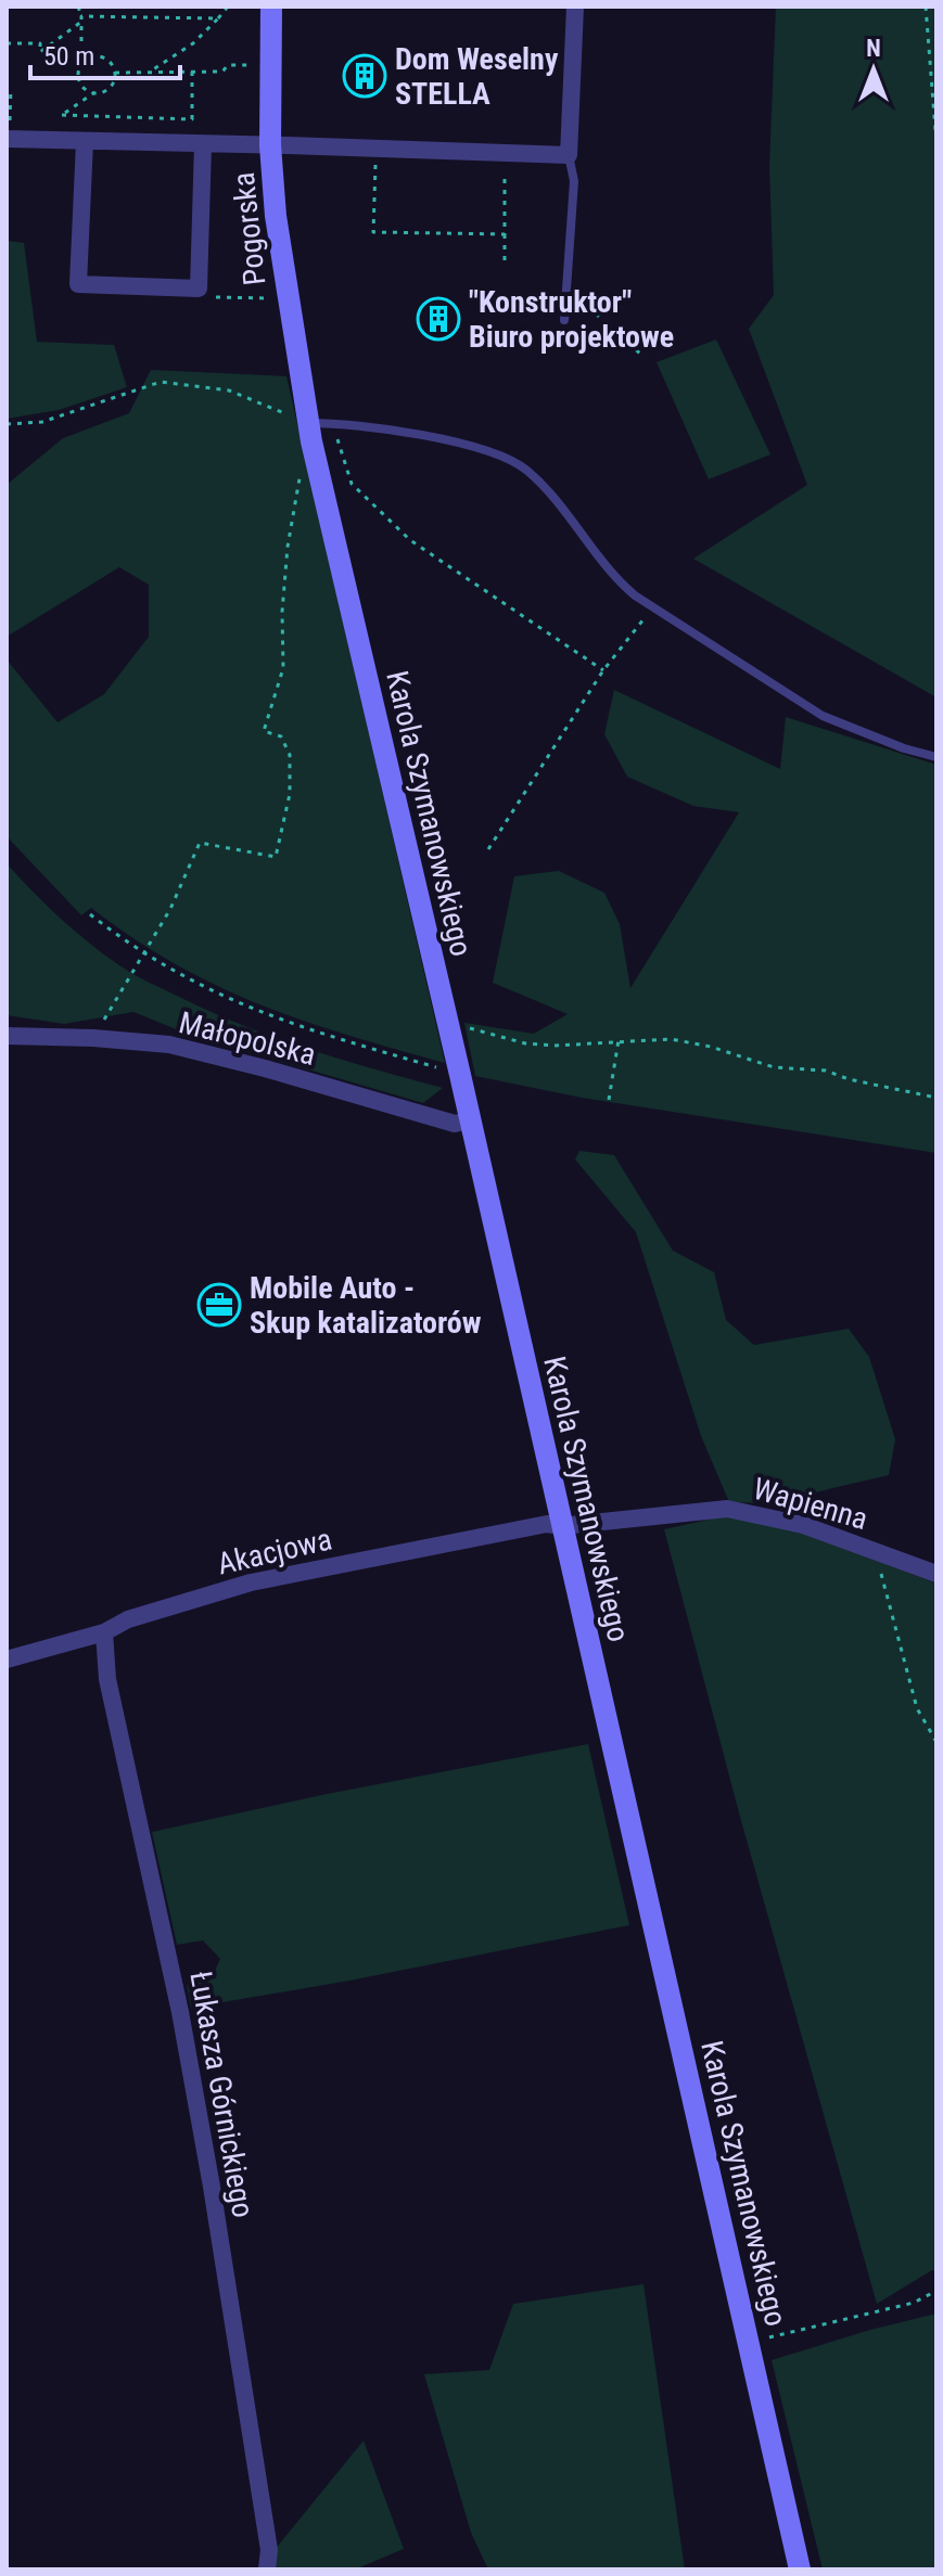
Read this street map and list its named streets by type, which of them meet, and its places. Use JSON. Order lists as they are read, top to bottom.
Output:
{
  "streets": {
    "street": [
      "Pogorska",
      "Karola Szymanowskiego",
      "Małopolska",
      "Wapienna",
      "Akacjowa",
      "Łukasza Górnickiego"
    ]
  },
  "crossings": [
    ["Pogorska", "Karola Szymanowskiego"],
    ["Karola Szymanowskiego", "Małopolska"],
    ["Karola Szymanowskiego", "Wapienna"],
    ["Karola Szymanowskiego", "Akacjowa"],
    ["Wapienna", "Akacjowa"],
    ["Akacjowa", "Łukasza Górnickiego"]
  ],
  "places": {
    "building": ["Dom Weselny STELLA", "\"Konstruktor\" Biuro projektowe"],
    "office": ["Mobile Auto - Skup katalizatorów"]
  },
  "scale_bar": "50 m",
  "north": "top"
}
